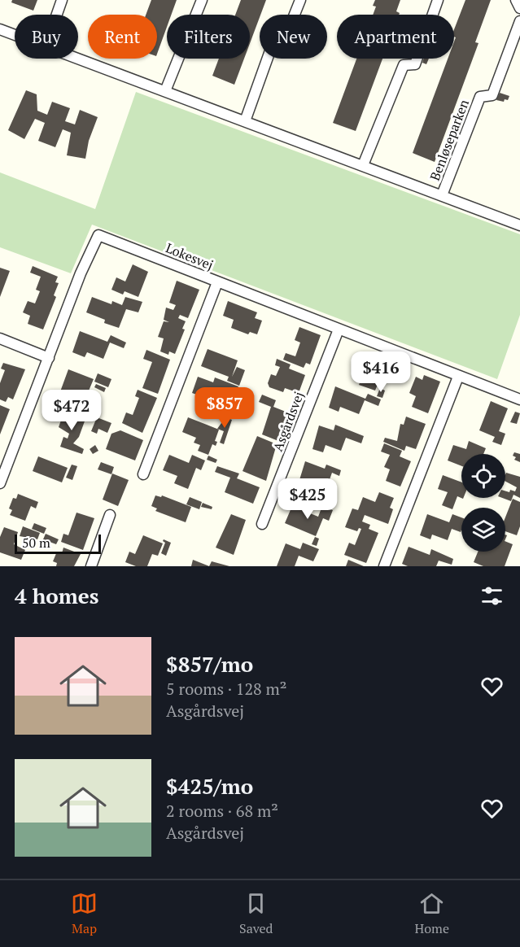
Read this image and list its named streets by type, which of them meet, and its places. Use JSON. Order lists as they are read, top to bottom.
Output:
{
  "streets": {
    "street": ["Benløseparken", "Lokesvej", "Asgårdsvej"]
  },
  "crossings": [
    ["Lokesvej", "Asgårdsvej"]
  ],
  "scale_bar": "50 m",
  "page": {
    "chip": [
      "Buy",
      "Rent",
      "Filters",
      "New",
      "Apartment"
    ],
    "price": [
      "$416",
      "$857",
      "$472",
      "$425"
    ],
    "scale": "50 m",
    "heading": "4 homes",
    "list": [
      {
        "name": "$857/mo",
        "note": "5 rooms · 128 m² · Asgårdsvej"
      },
      {
        "name": "$425/mo",
        "note": "2 rooms · 68 m² · Asgårdsvej"
      }
    ],
    "tabs": ["Map", "Saved", "Home"]
  }
}
